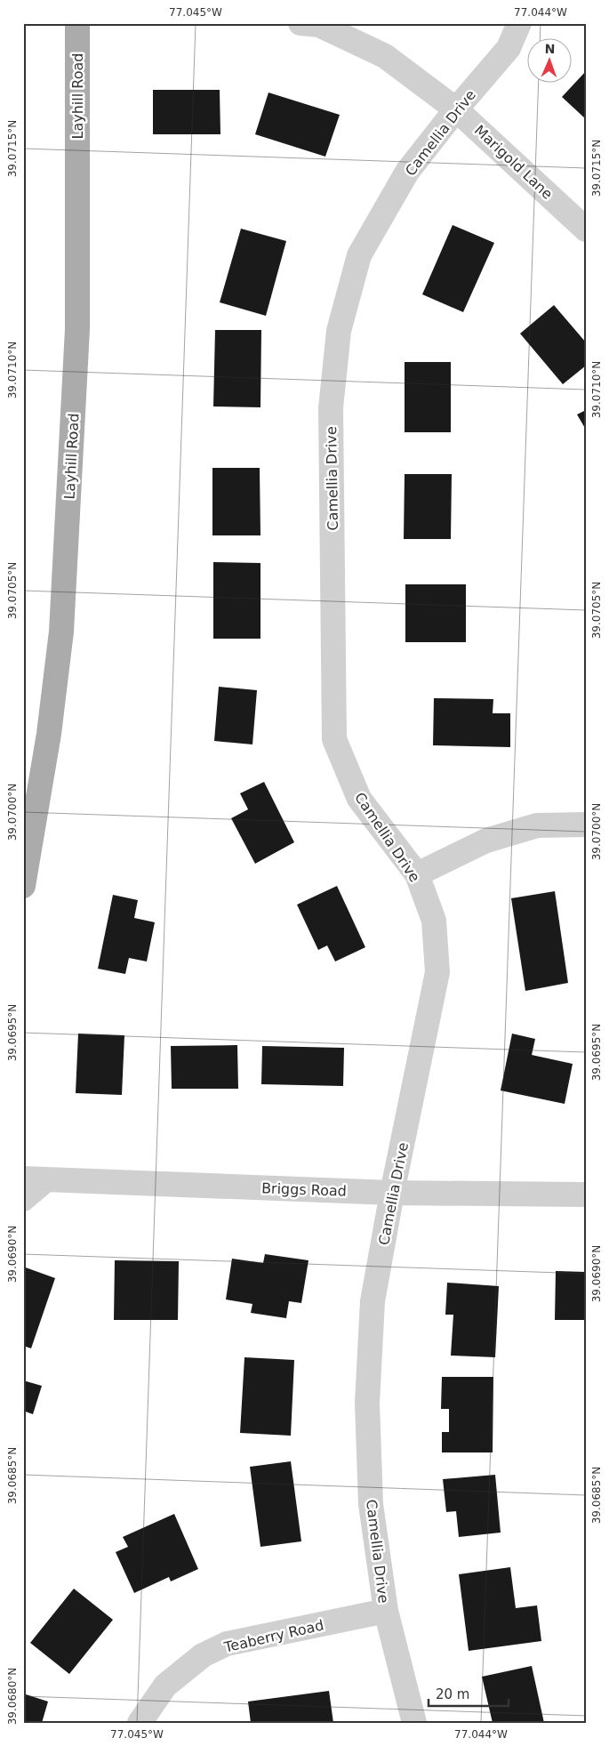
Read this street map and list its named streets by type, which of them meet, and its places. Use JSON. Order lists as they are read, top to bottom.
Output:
{
  "streets": {
    "main road": ["Layhill Road"],
    "street": [
      "Camellia Drive",
      "Marigold Lane",
      "Briggs Road",
      "Teaberry Road"
    ]
  },
  "crossings": [
    ["Camellia Drive", "Marigold Lane"],
    ["Camellia Drive", "Briggs Road"],
    ["Camellia Drive", "Teaberry Road"]
  ],
  "scale_bar": "20 m",
  "north": "top",
  "coordinates": [
    "77.045°W",
    "77.044°W",
    "39.0715°N",
    "39.0710°N",
    "39.0705°N",
    "39.0700°N",
    "39.0695°N",
    "39.0690°N",
    "39.0685°N",
    "39.0680°N"
  ]
}
